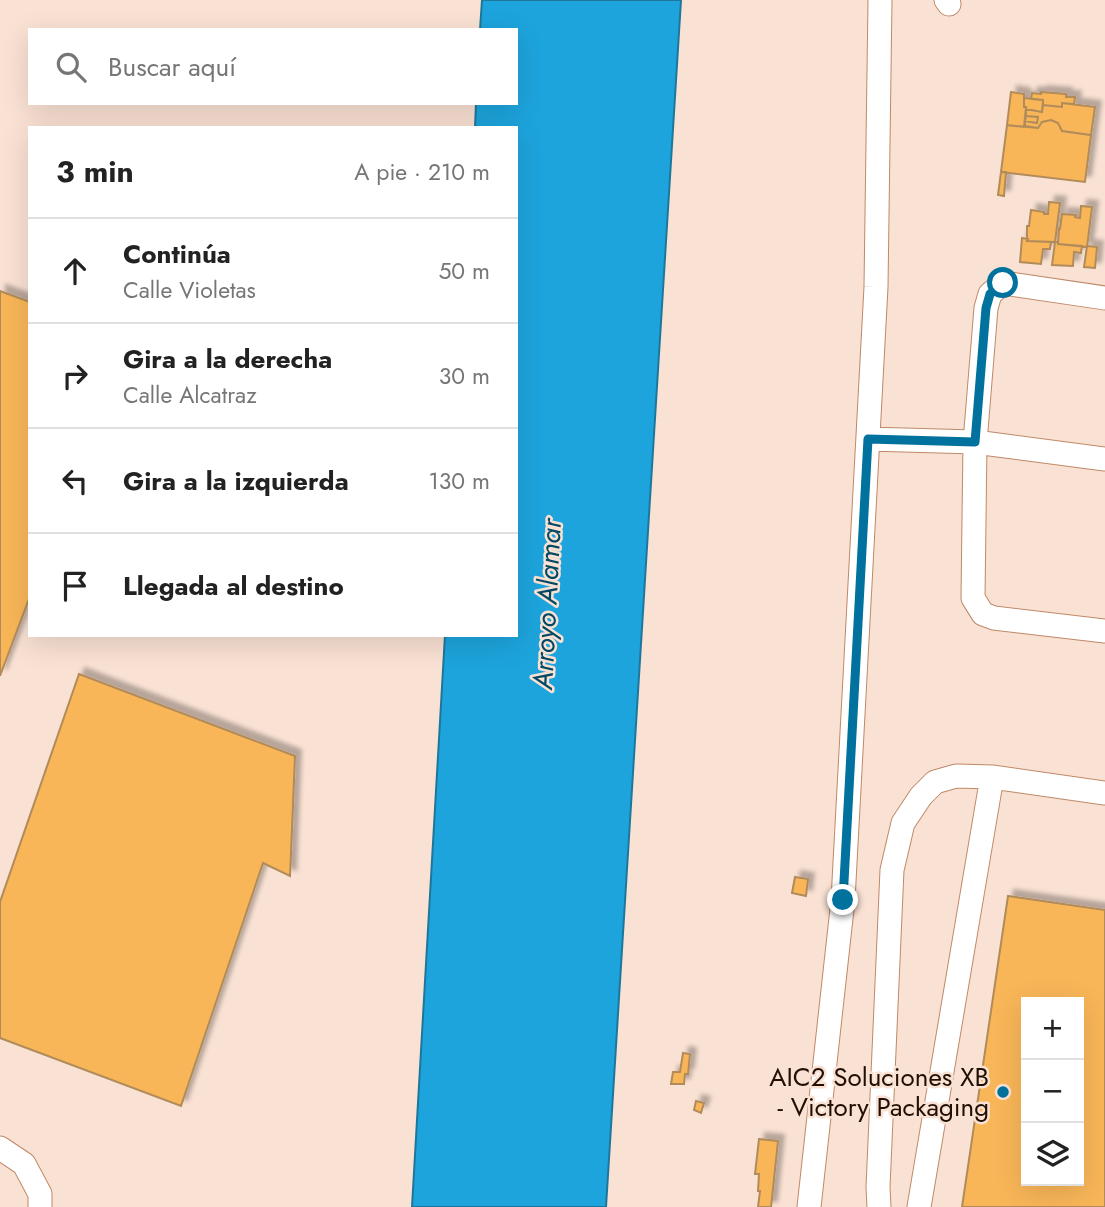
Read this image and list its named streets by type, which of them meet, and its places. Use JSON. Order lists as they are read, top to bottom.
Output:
{
  "water": ["Arroyo Alamar"],
  "places": ["AIC2 Soluciones XB - Victory Packaging"],
  "page": {
    "search": "Buscar aquí",
    "heading": ["3 min", "A pie · 210 m"],
    "list": [
      ["Continúa", "Calle Violetas", "50 m"],
      ["Gira a la derecha", "Calle Alcatraz", "30 m"],
      ["Gira a la izquierda", "130 m"],
      "Llegada al destino"
    ],
    "map_buttons": ["+", "−"]
  }
}
